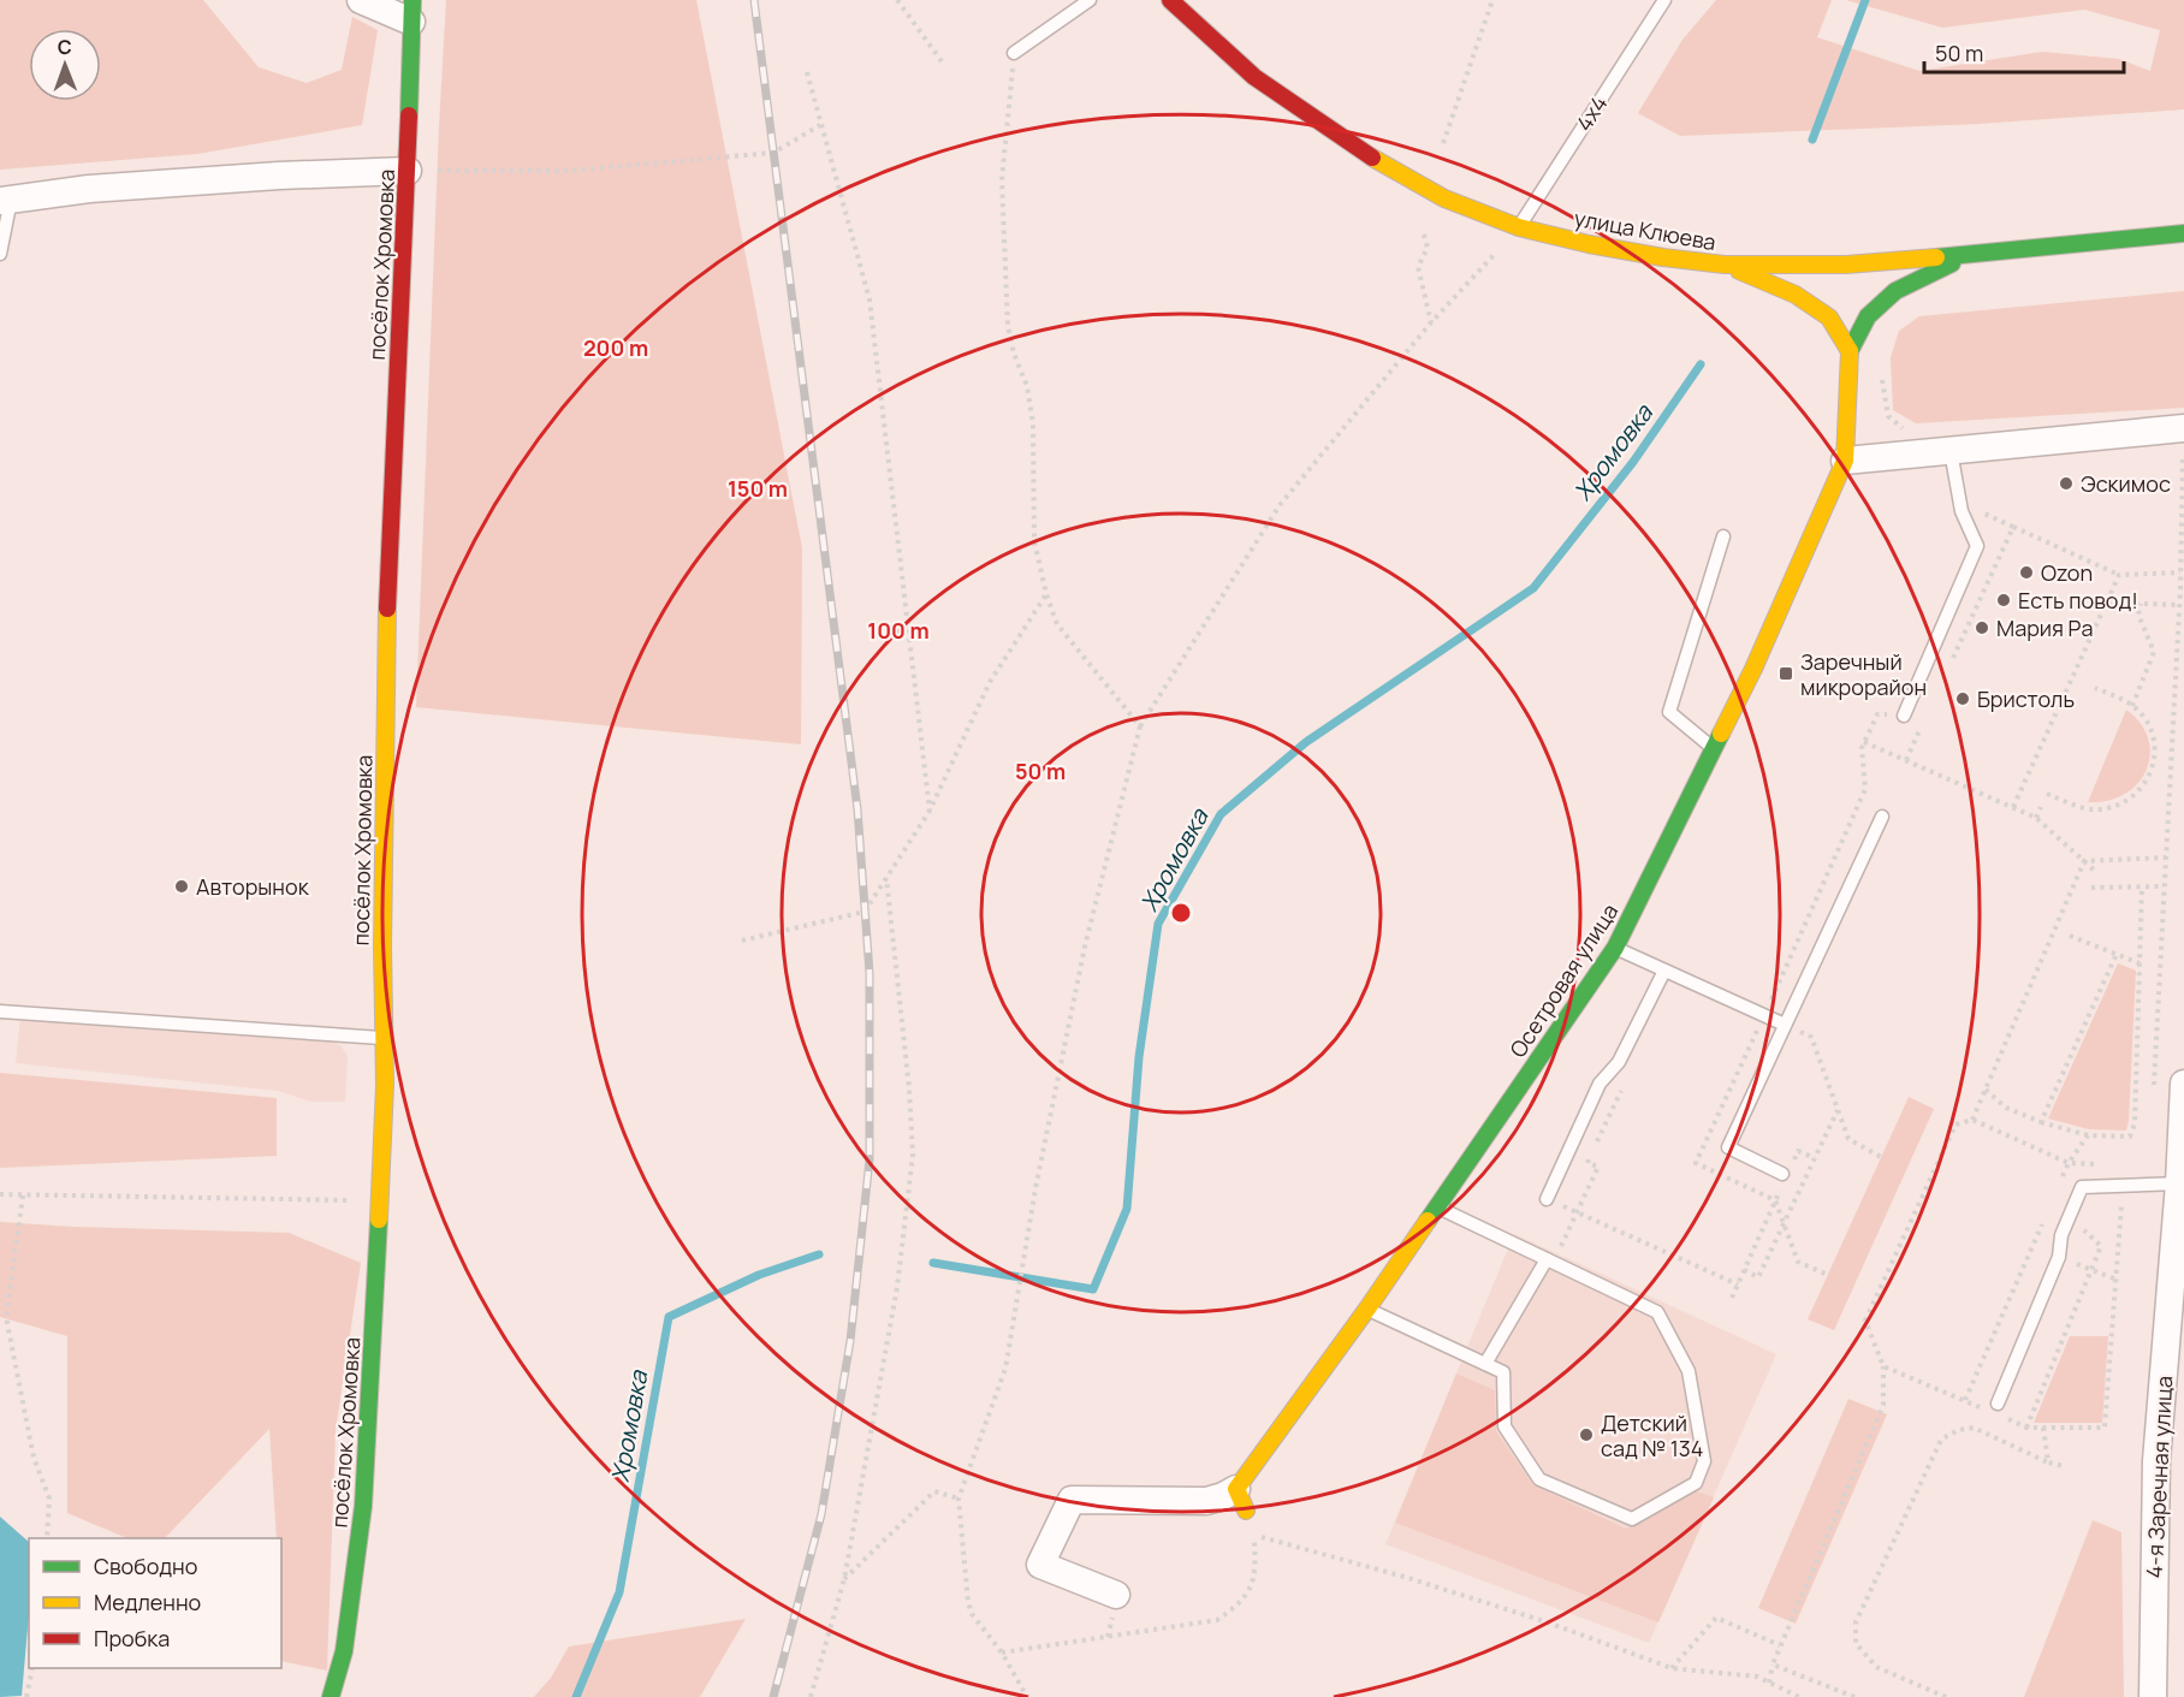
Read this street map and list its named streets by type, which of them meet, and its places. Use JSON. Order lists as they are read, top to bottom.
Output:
{
  "streets": {
    "street": [
      "улица Клюева",
      "посёлок Хромовка",
      "Осетровая улица",
      "4-я Заречная улица"
    ],
    "lane": ["4x4"]
  },
  "crossings": [
    ["4x4", "улица Клюева"]
  ],
  "water": ["Хромовка"],
  "places": {
    "other": [
      "Эскимос",
      "Ozon",
      "Есть повод!",
      "Мария Ра",
      "Бристоль",
      "Авторынок",
      "Детский сад № 134"
    ],
    "transit": ["Заречный микрорайон"]
  },
  "legend": ["Свободно", "Медленно", "Пробка"],
  "scale_bar": "50 m",
  "north": "top",
  "rings": [
    "200 m",
    "150 m",
    "100 m",
    "50 m"
  ]
}
